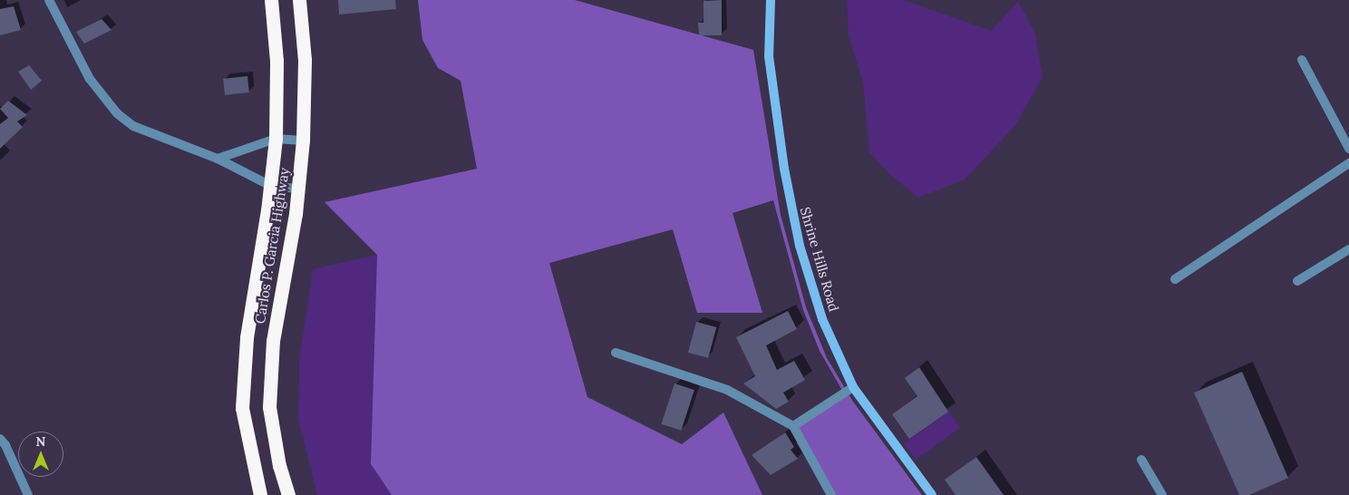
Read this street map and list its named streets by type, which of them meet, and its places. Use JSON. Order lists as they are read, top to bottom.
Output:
{
  "streets": {
    "highway": ["Carlos P. Garcia Highway"],
    "street": ["Shrine Hills Road"]
  },
  "north": "top"
}
